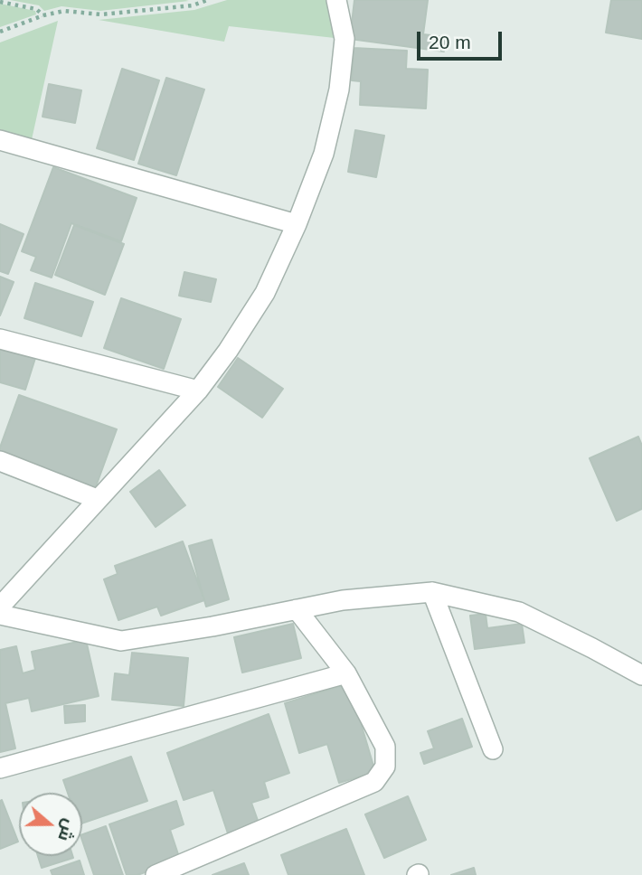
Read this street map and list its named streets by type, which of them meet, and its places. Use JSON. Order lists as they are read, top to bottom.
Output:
{
  "scale_bar": "20 m",
  "north": "right"
}
